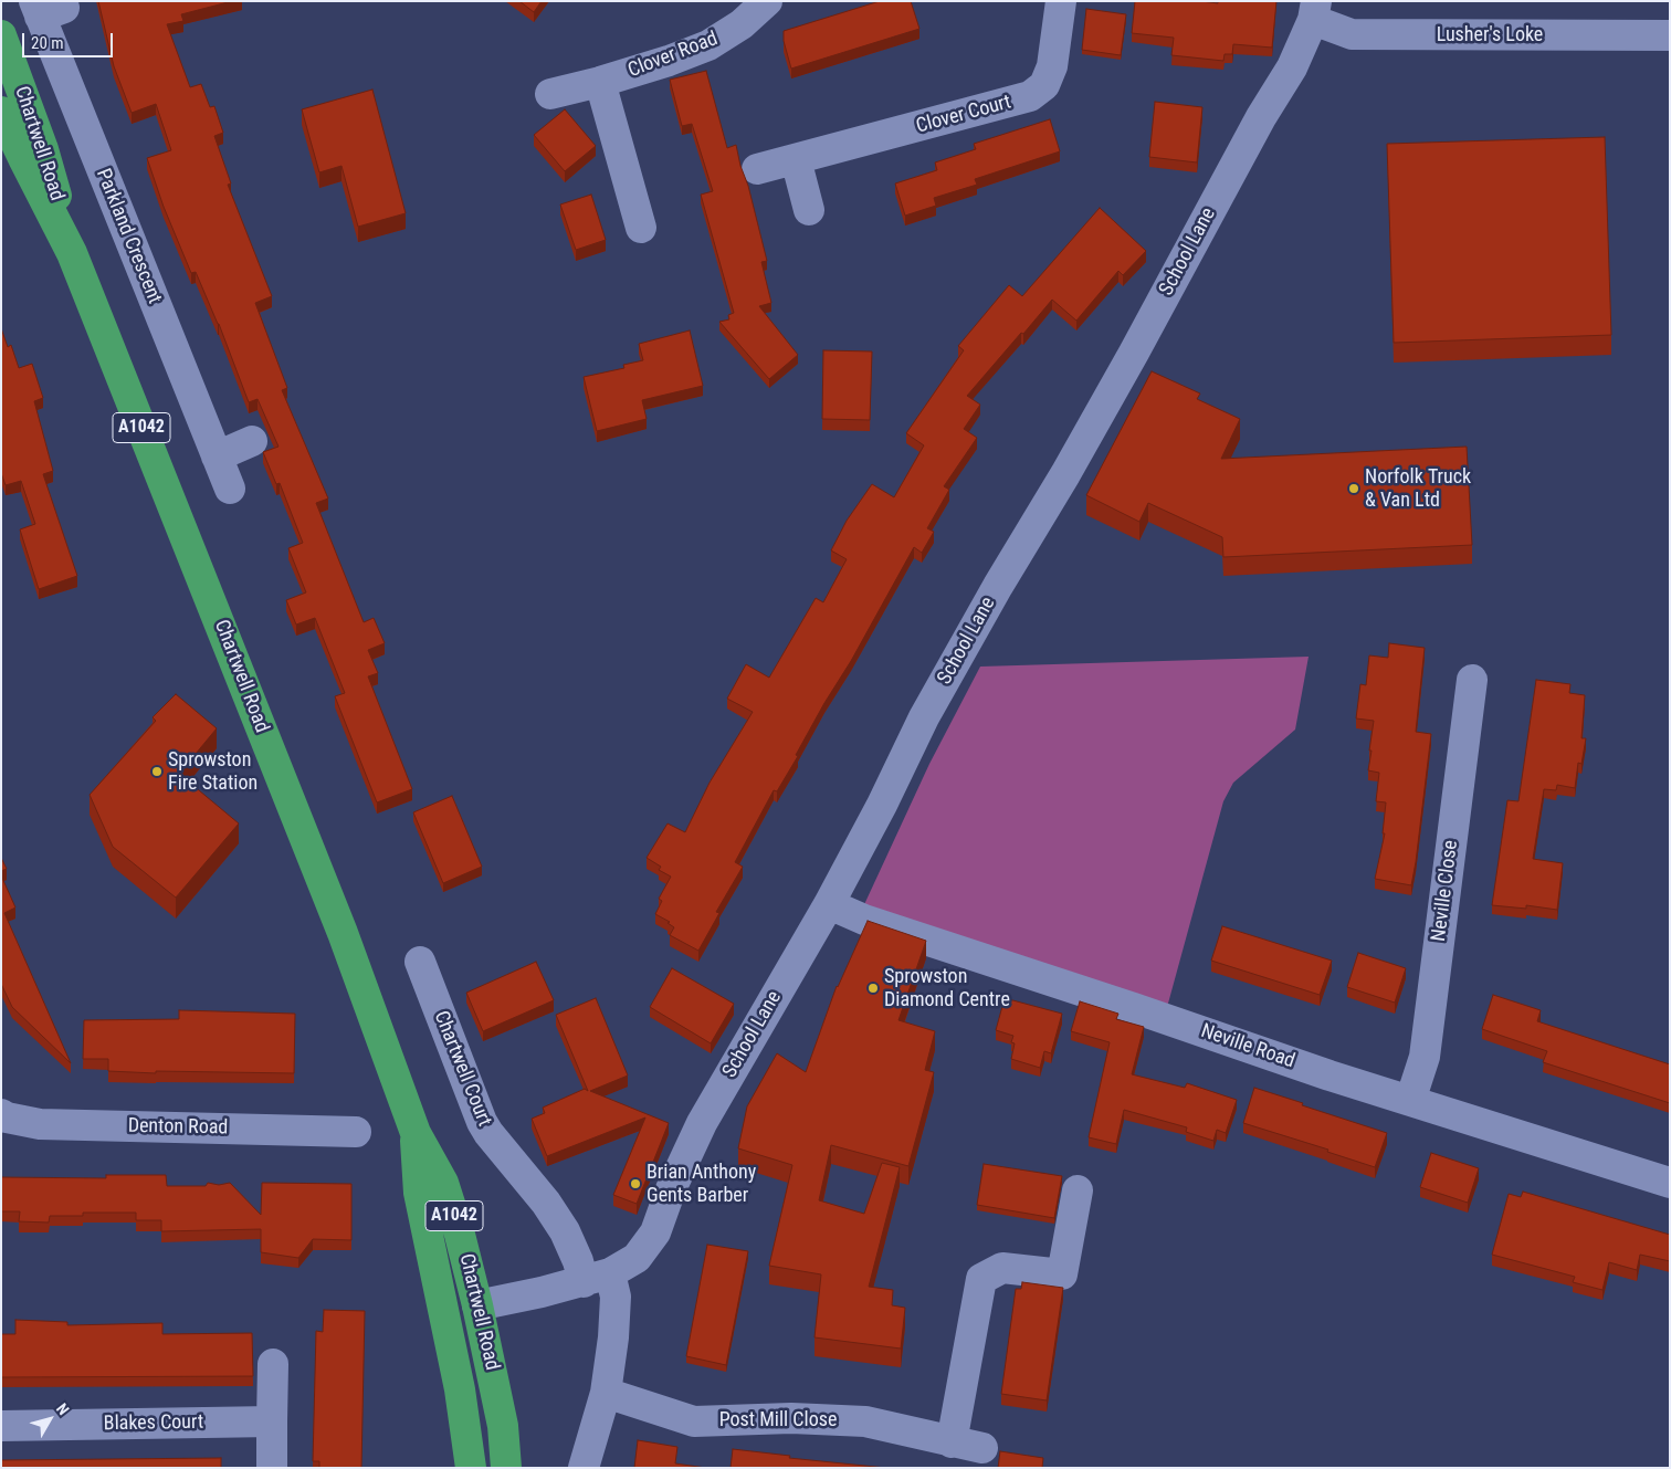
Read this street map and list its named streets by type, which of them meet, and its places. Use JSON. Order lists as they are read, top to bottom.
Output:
{
  "streets": {
    "highway": ["Chartwell Road", "A1042"],
    "street": [
      "Lusher's Loke",
      "Clover Road",
      "Clover Court",
      "Parkland Crescent",
      "School Lane",
      "Neville Close",
      "Neville Road",
      "Chartwell Court",
      "Denton Road",
      "Post Mill Close",
      "Blakes Court"
    ]
  },
  "crossings": [
    ["Lusher's Loke", "School Lane"],
    ["Chartwell Road", "School Lane"],
    ["School Lane", "Neville Road"],
    ["School Lane", "Chartwell Court"],
    ["Neville Close", "Neville Road"]
  ],
  "places": [
    "Norfolk Truck & Van Ltd",
    "Sprowston Fire Station",
    "Sprowston Diamond Centre",
    "Brian Anthony Gents Barber"
  ],
  "scale_bar": "20 m",
  "north": "top right"
}
